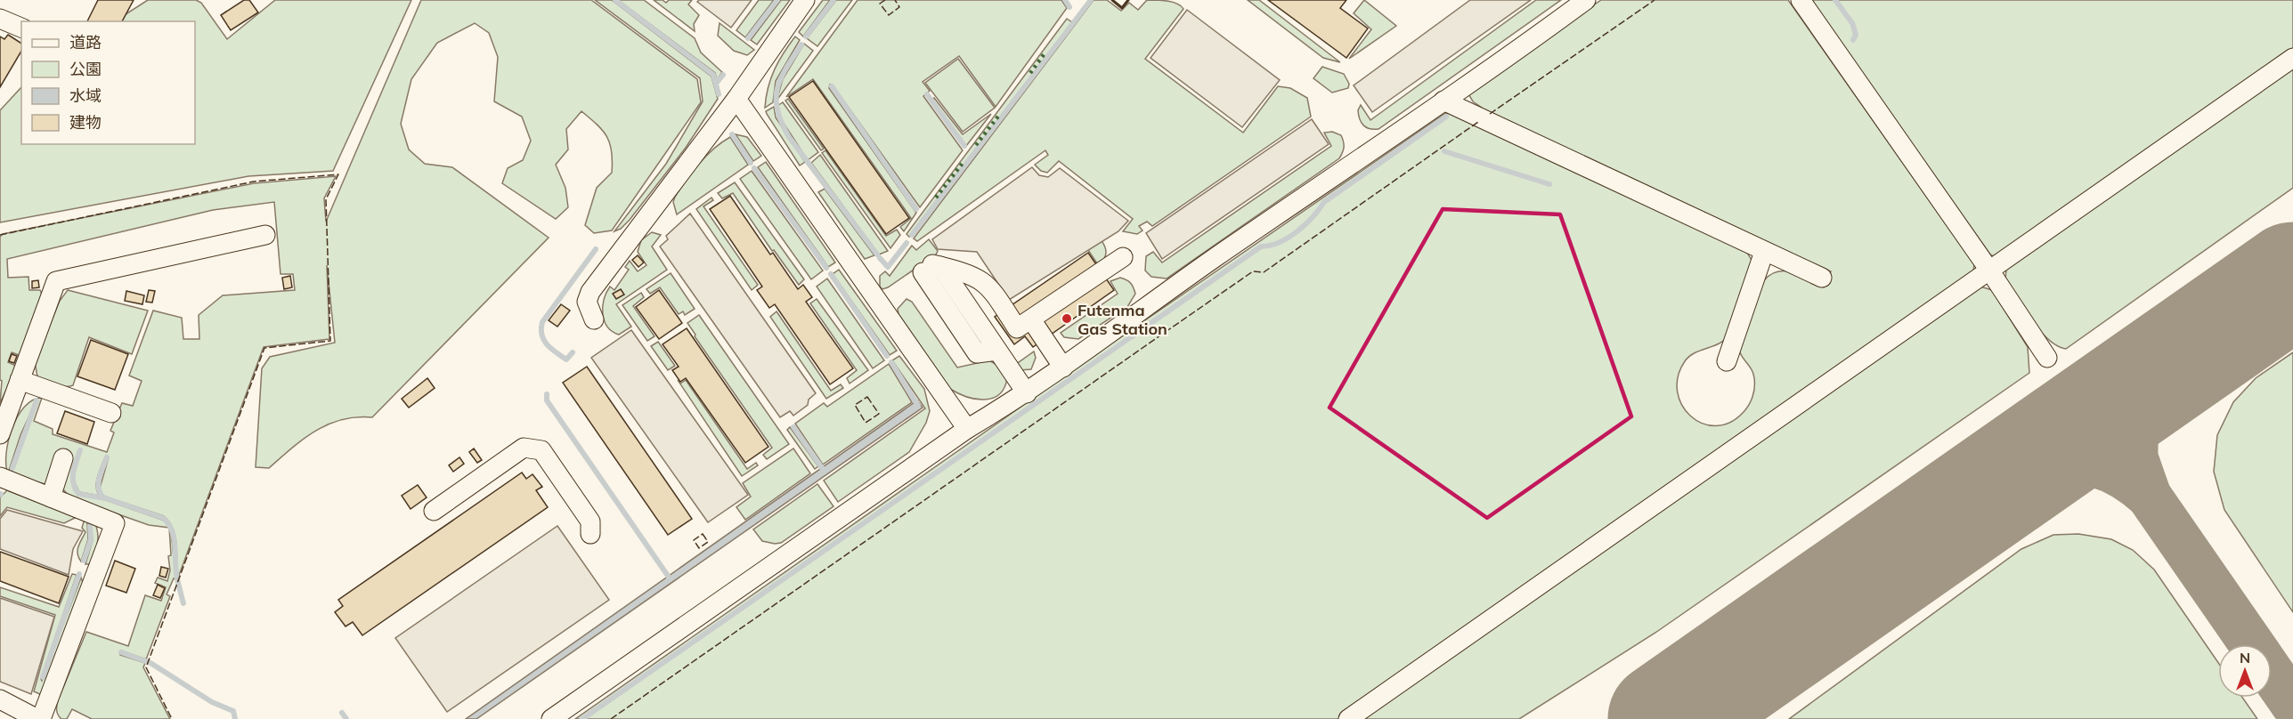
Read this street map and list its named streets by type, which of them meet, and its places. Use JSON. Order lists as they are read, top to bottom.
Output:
{
  "places": ["Futenma Gas Station"],
  "legend": [
    "道路",
    "公園",
    "水域",
    "建物"
  ],
  "north": "top"
}
